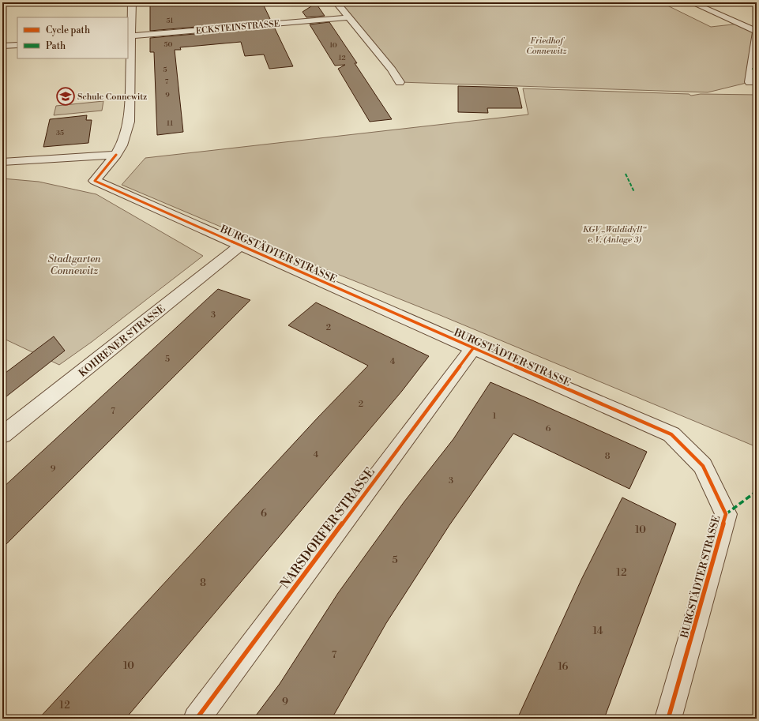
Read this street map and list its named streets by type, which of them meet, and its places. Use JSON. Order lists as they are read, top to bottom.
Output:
{
  "streets": {
    "street": [
      "ECKSTEINSTRASSE",
      "BURGSTÄDTER STRASSE",
      "KOHRENER STRASSE",
      "NARSDORFER STRASSE"
    ]
  },
  "crossings": [
    ["BURGSTÄDTER STRASSE", "KOHRENER STRASSE"],
    ["BURGSTÄDTER STRASSE", "NARSDORFER STRASSE"]
  ],
  "parks": ["Friedhof Connewitz", "KGV „Waldidyll“ e. V. (Anlage 3)", "Stadtgarten Connewitz"],
  "places": {
    "school or university": ["Schule Connewitz"]
  },
  "house_numbers": [
    "51",
    "50",
    "10",
    "12",
    "5",
    "7",
    "9",
    "11",
    "35",
    "3",
    "2",
    "5",
    "4",
    "2",
    "7",
    "1",
    "6",
    "4",
    "8",
    "9",
    "3",
    "6",
    "10",
    "5",
    "12",
    "8",
    "14",
    "7",
    "10",
    "16",
    "9",
    "12"
  ],
  "legend": ["Cycle path", "Path"]
}
